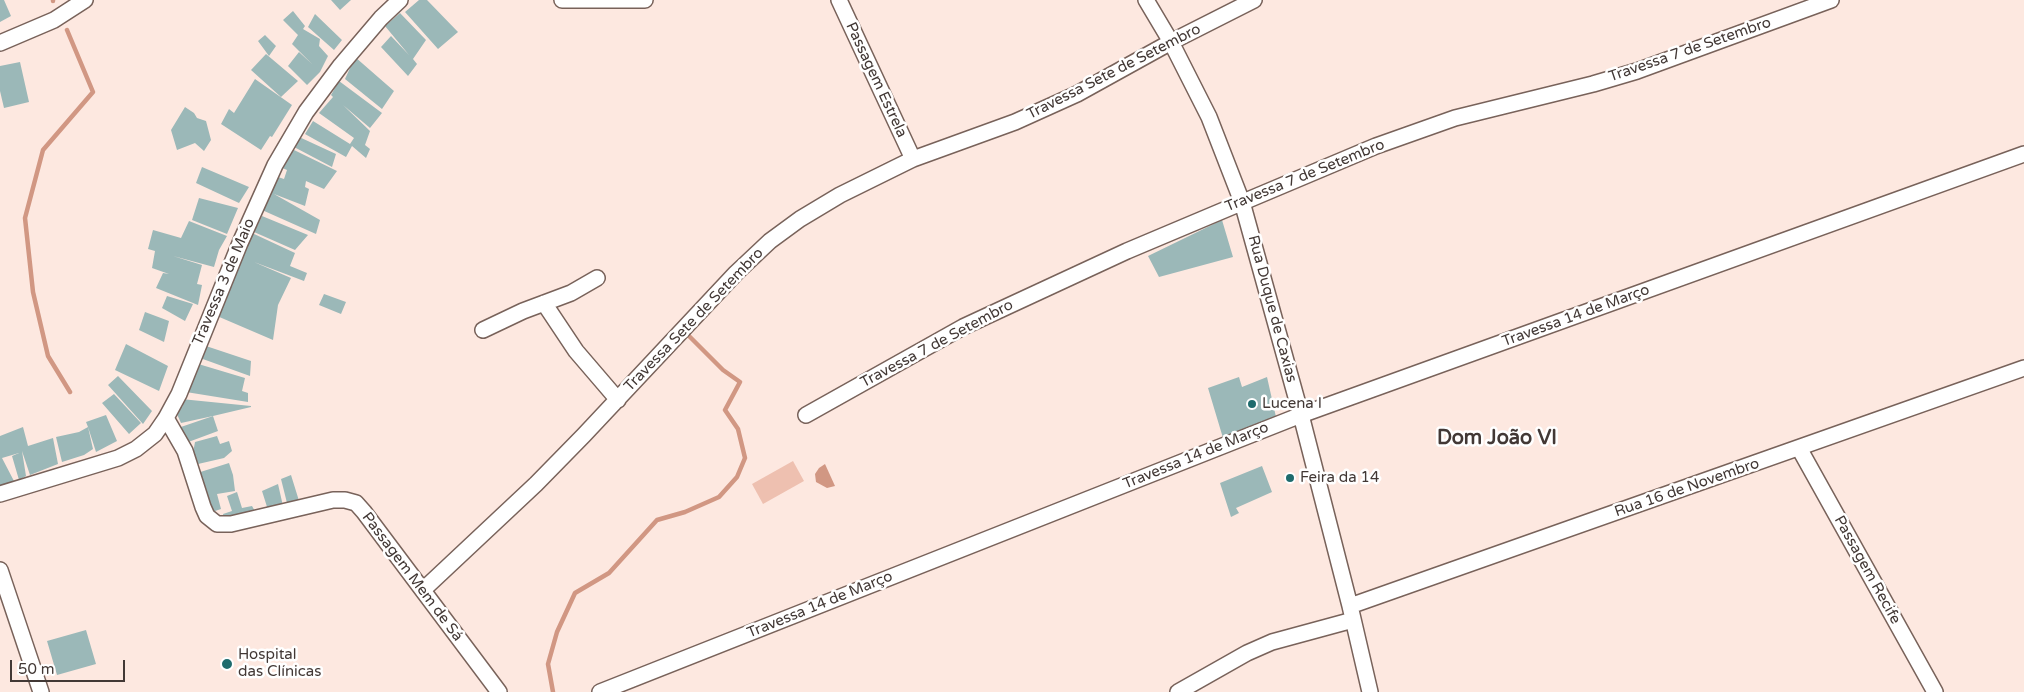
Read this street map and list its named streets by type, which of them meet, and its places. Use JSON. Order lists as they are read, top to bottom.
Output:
{
  "streets": {
    "street": [
      "Travessa 7 de Setembro",
      "Travessa Sete de Setembro",
      "Passagem Estrela",
      "Travessa 3 de Maio",
      "Rua Duque de Caxias",
      "Travessa 14 de Março",
      "Rua 16 de Novembro",
      "Passagem Recife",
      "Passagem Mem de Sá"
    ]
  },
  "crossings": [
    ["Travessa 7 de Setembro", "Rua Duque de Caxias"],
    ["Travessa Sete de Setembro", "Passagem Estrela"],
    ["Travessa Sete de Setembro", "Rua Duque de Caxias"],
    ["Travessa Sete de Setembro", "Passagem Mem de Sá"],
    ["Travessa 3 de Maio", "Passagem Mem de Sá"],
    ["Rua Duque de Caxias", "Travessa 14 de Março"],
    ["Rua Duque de Caxias", "Rua 16 de Novembro"],
    ["Rua 16 de Novembro", "Passagem Recife"]
  ],
  "districts": ["Dom João VI"],
  "places": ["Lucena I", "Feira da 14", "Hospital das Clínicas"],
  "scale_bar": "50 m"
}
